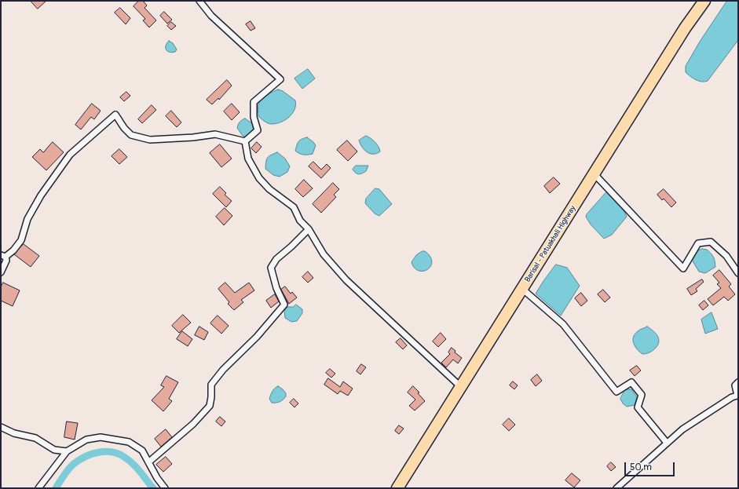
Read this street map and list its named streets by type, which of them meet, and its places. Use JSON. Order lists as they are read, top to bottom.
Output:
{
  "streets": {
    "highway": ["Barisal - Patuakhali Highway"]
  },
  "scale_bar": "50 m"
}
